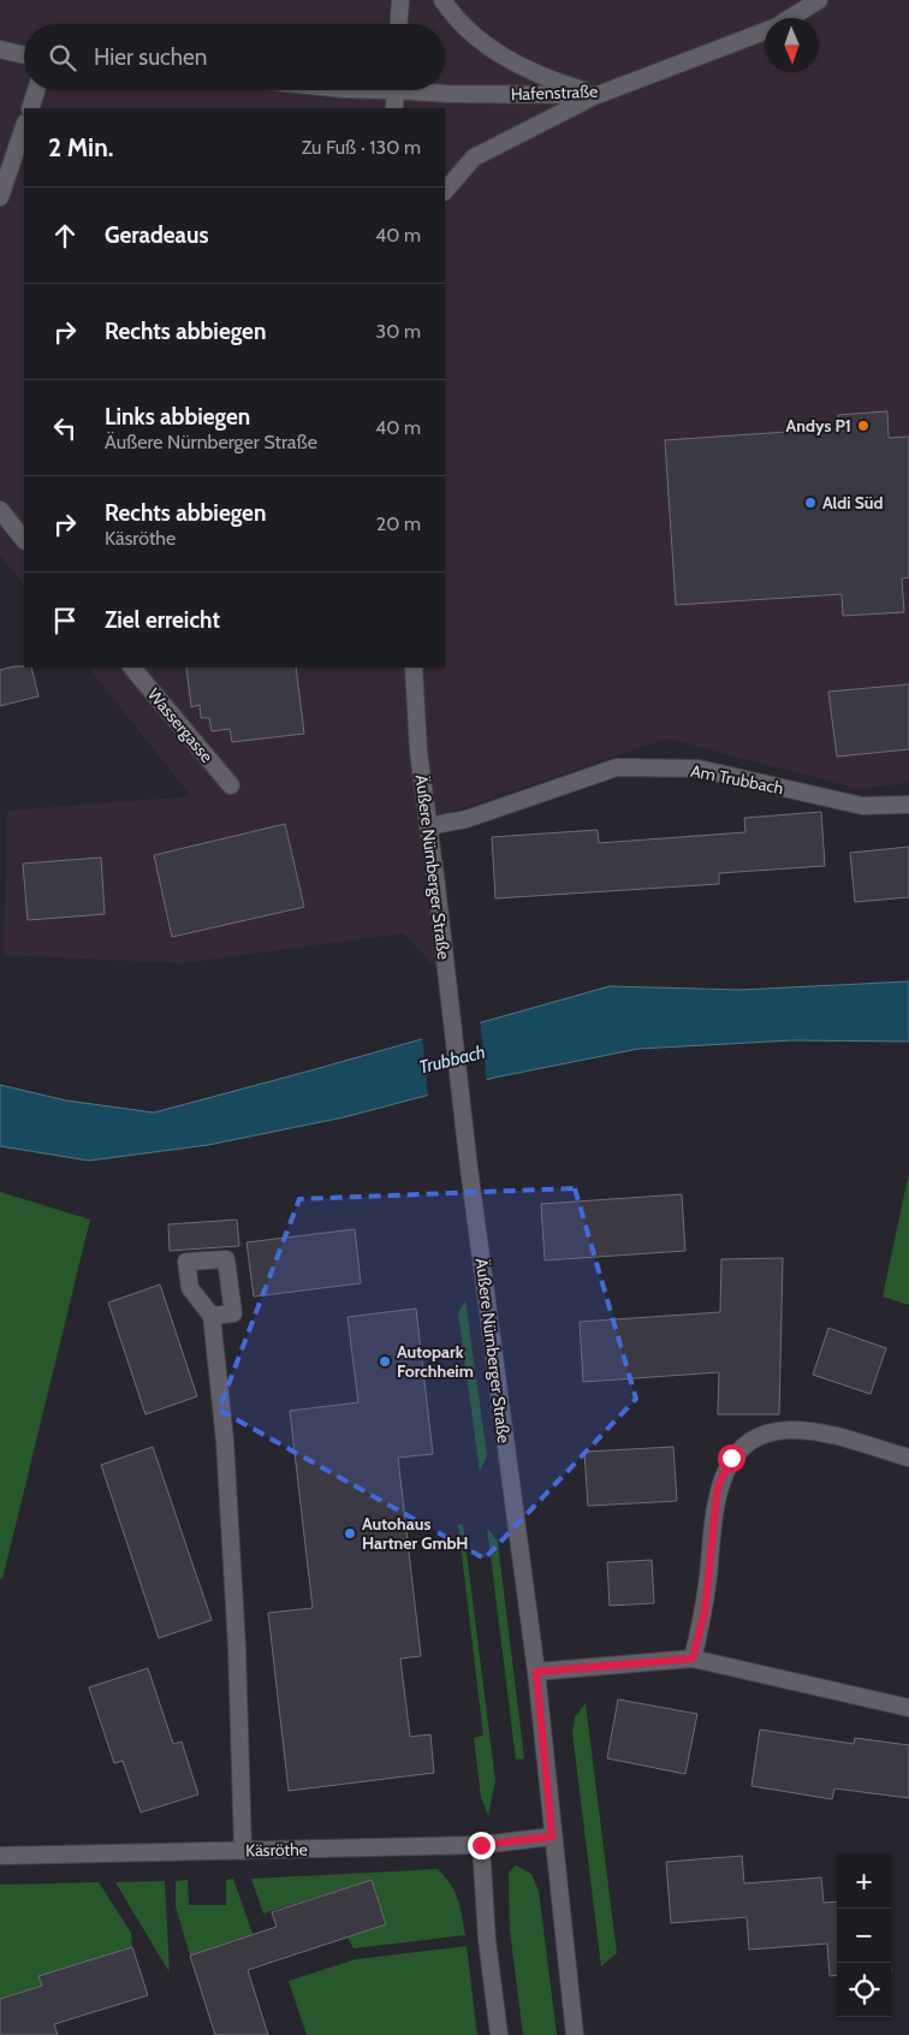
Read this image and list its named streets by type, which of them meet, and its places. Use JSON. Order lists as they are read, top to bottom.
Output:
{
  "streets": {
    "street": [
      "Hafenstraße",
      "Wassergasse",
      "Am Trubbach",
      "Äußere Nürnberger Straße",
      "Käsröthe"
    ]
  },
  "crossings": [
    ["Am Trubbach", "Äußere Nürnberger Straße"],
    ["Äußere Nürnberger Straße", "Käsröthe"]
  ],
  "water": ["Trubbach"],
  "places": [
    "Andys P1",
    "Aldi Süd",
    "Autopark Forchheim",
    "Autohaus Hartner GmbH"
  ],
  "north": "bottom",
  "page": {
    "search": "Hier suchen",
    "heading": ["2 Min.", "Zu Fuß · 130 m"],
    "list": [
      ["Geradeaus", "40 m"],
      ["Rechts abbiegen", "30 m"],
      ["Links abbiegen", "Äußere Nürnberger Straße", "40 m"],
      ["Rechts abbiegen", "Käsröthe", "20 m"],
      "Ziel erreicht"
    ],
    "map_buttons": ["+", "−"]
  }
}
